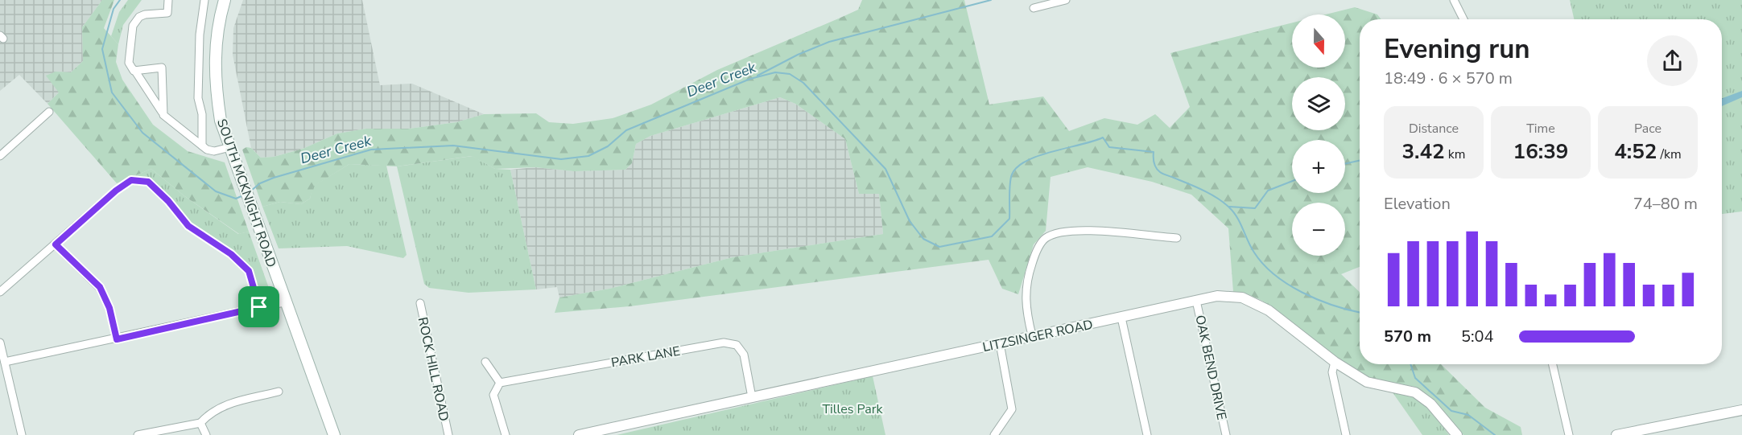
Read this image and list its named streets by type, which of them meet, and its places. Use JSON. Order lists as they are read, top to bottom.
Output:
{
  "streets": {
    "main road": ["SOUTH MCKNIGHT ROAD"],
    "street": [
      "LITZSINGER ROAD",
      "PARK LANE",
      "OAK BEND DRIVE",
      "ROCK HILL ROAD"
    ]
  },
  "crossings": [
    ["LITZSINGER ROAD", "PARK LANE"],
    ["LITZSINGER ROAD", "OAK BEND DRIVE"]
  ],
  "water": ["Deer Creek"],
  "parks": ["Tilles Park"],
  "north": "bottom",
  "page": {
    "map_buttons": ["+", "−"],
    "heading": ["Evening run", "18:49 · 6 × 570 m"],
    "stats": [
      ["Distance", "3.42 km"],
      ["Time", "16:39"],
      ["Pace", "4:52 /km"]
    ],
    "chart": ["Elevation", "74–80 m"],
    "list": [
      {
        "name": "570 m",
        "note": "5:04"
      }
    ]
  }
}
